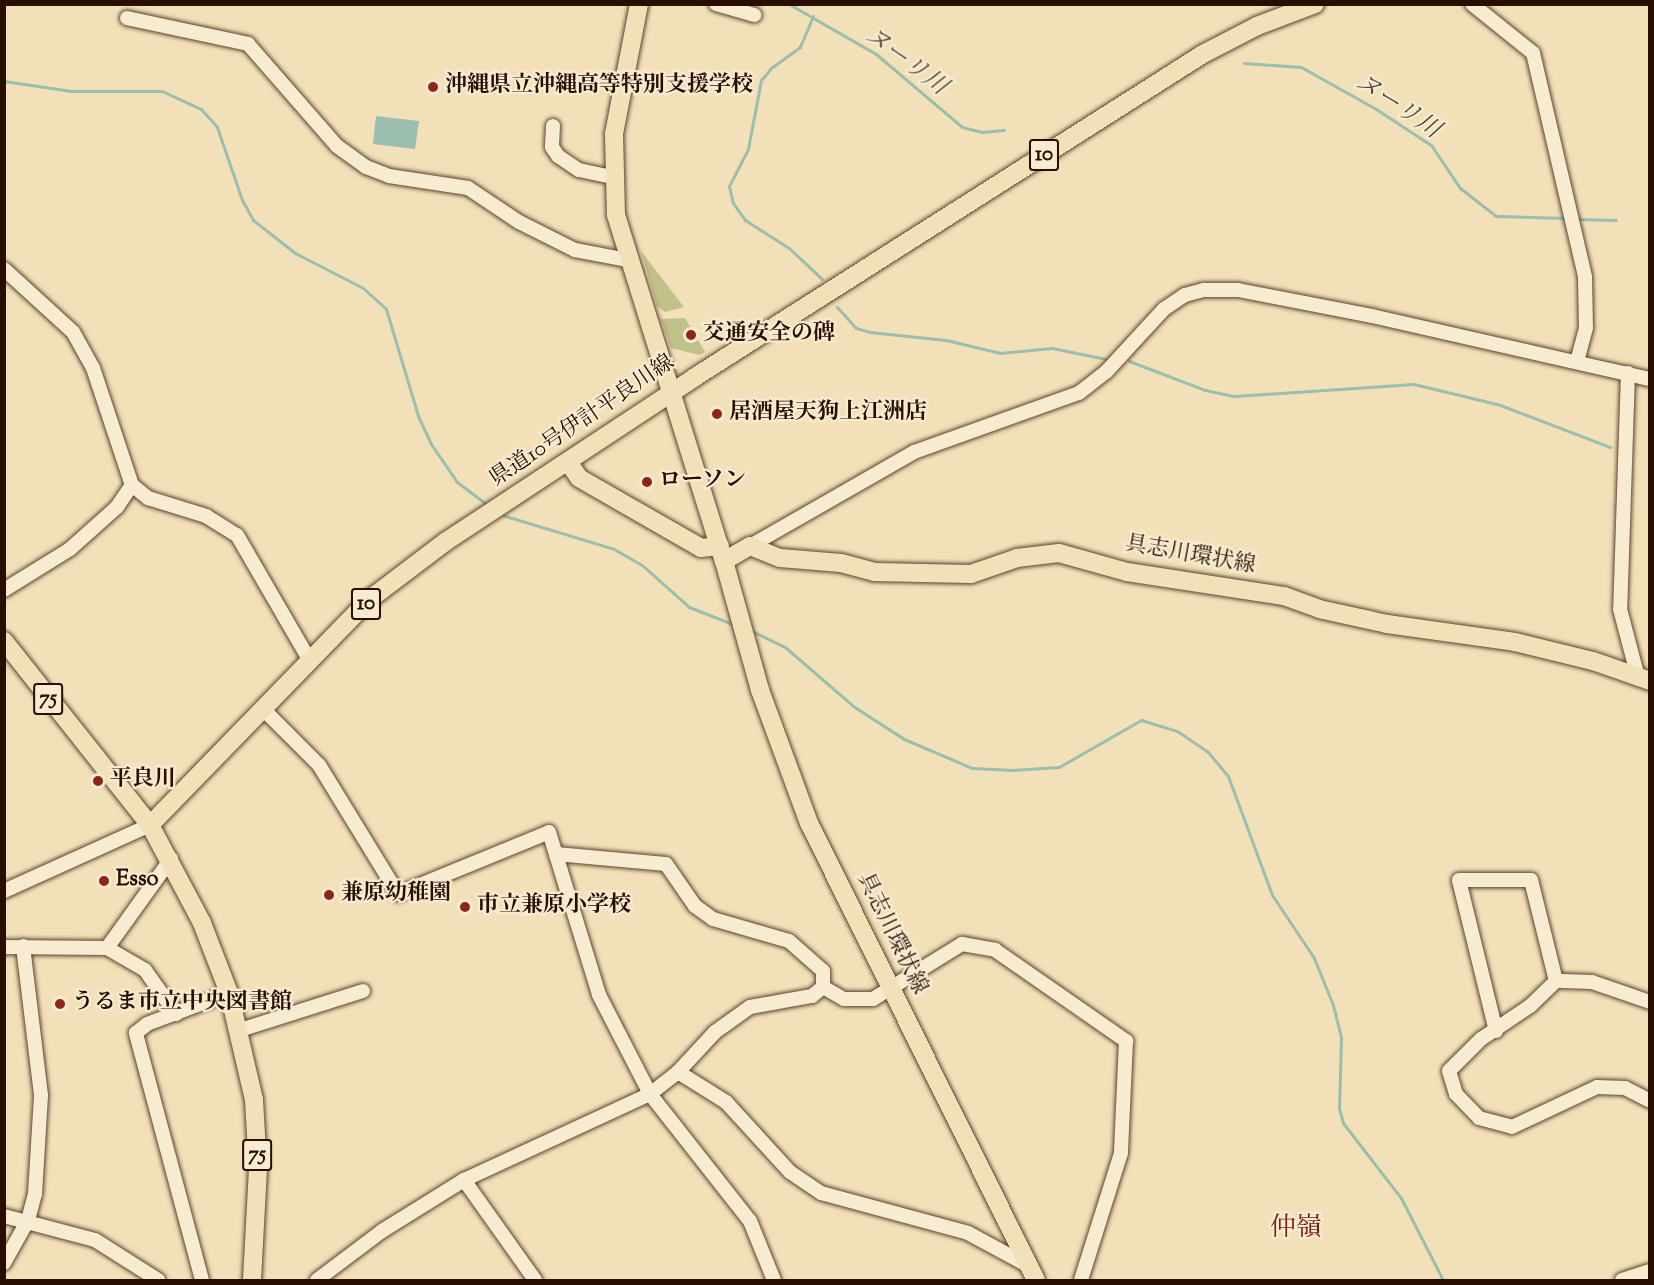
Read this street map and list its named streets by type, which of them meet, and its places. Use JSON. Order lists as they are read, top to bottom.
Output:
{
  "streets": {
    "main road": [
      "10",
      "県道10号伊計平良川線",
      "具志川環状線",
      "75"
    ]
  },
  "crossings": [
    ["県道10号伊計平良川線", "具志川環状線"],
    ["県道10号伊計平良川線", "75"]
  ],
  "districts": ["仲嶺"],
  "water": ["ヌーリ川"],
  "places": [
    "沖縄県立沖縄高等特別支援学校",
    "交通安全の碑",
    "居酒屋天狗上江洲店",
    "ローソン",
    "平良川",
    "Esso",
    "兼原幼稚園",
    "市立兼原小学校",
    "うるま市立中央図書館"
  ]
}
